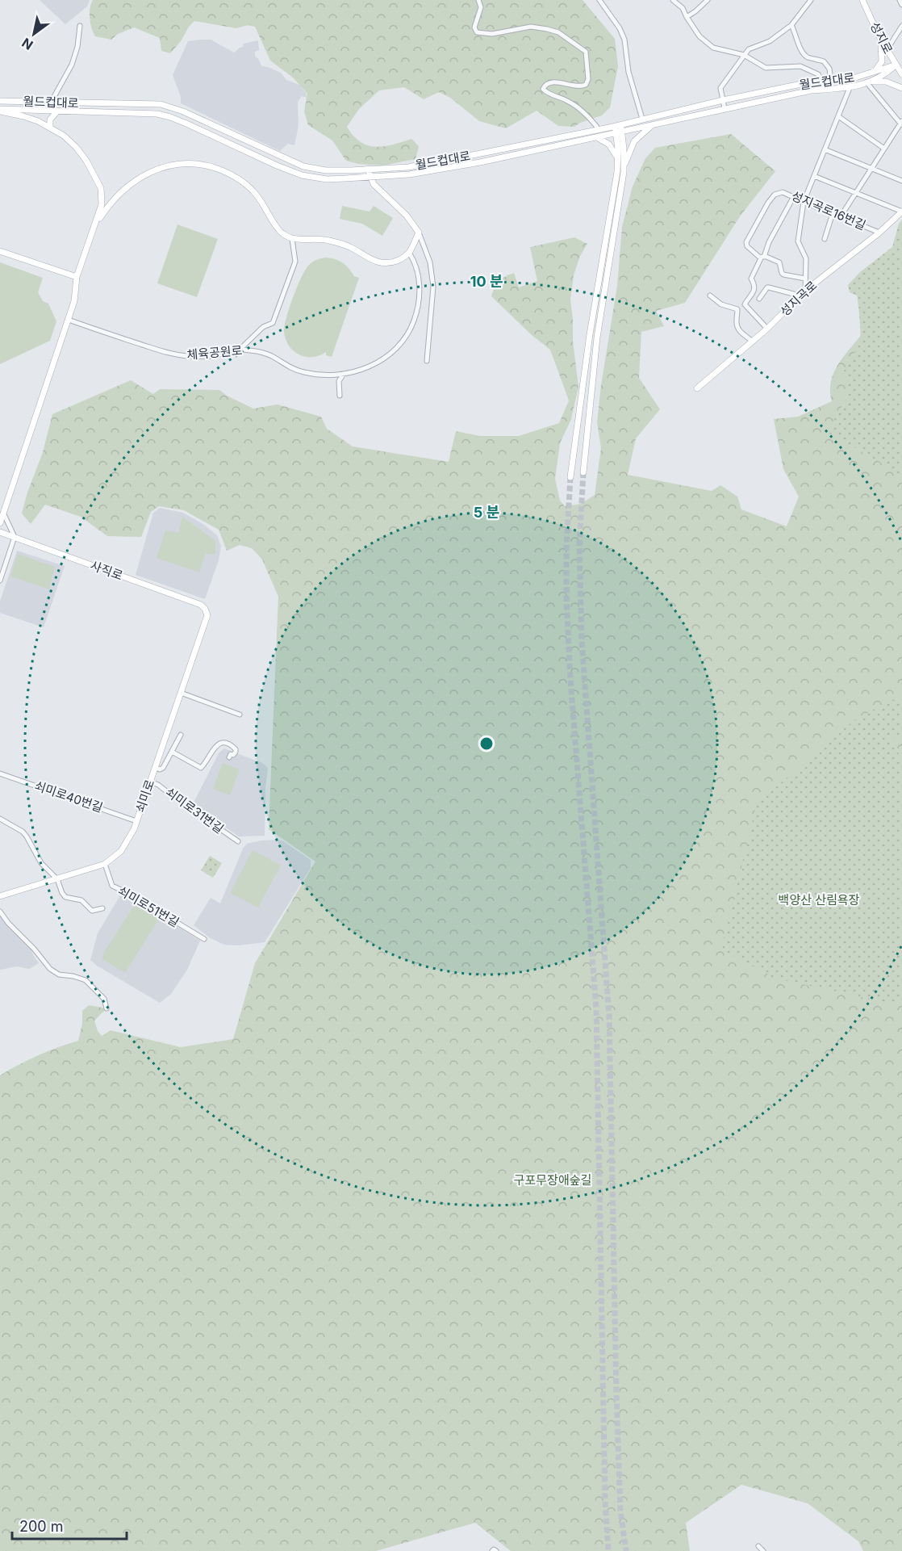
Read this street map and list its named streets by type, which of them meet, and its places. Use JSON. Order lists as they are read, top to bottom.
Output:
{
  "streets": {
    "main road": [
      "성지로",
      "월드컵대로",
      "성지곡로",
      "사직로",
      "쇠미로"
    ],
    "street": [
      "성지곡로16번길",
      "체육공원로",
      "쇠미로40번길",
      "쇠미로31번길",
      "쇠미로51번길"
    ]
  },
  "crossings": [
    ["성지로", "월드컵대로"],
    ["성지곡로16번길", "성지곡로"],
    ["사직로", "쇠미로"],
    ["쇠미로", "쇠미로40번길"],
    ["쇠미로", "쇠미로31번길"],
    ["쇠미로", "쇠미로51번길"]
  ],
  "parks": ["백양산 산림욕장", "구포무장애숲길"],
  "scale_bar": "200 m",
  "north": "bottom left",
  "rings": ["10 분", "5 분"]
}
